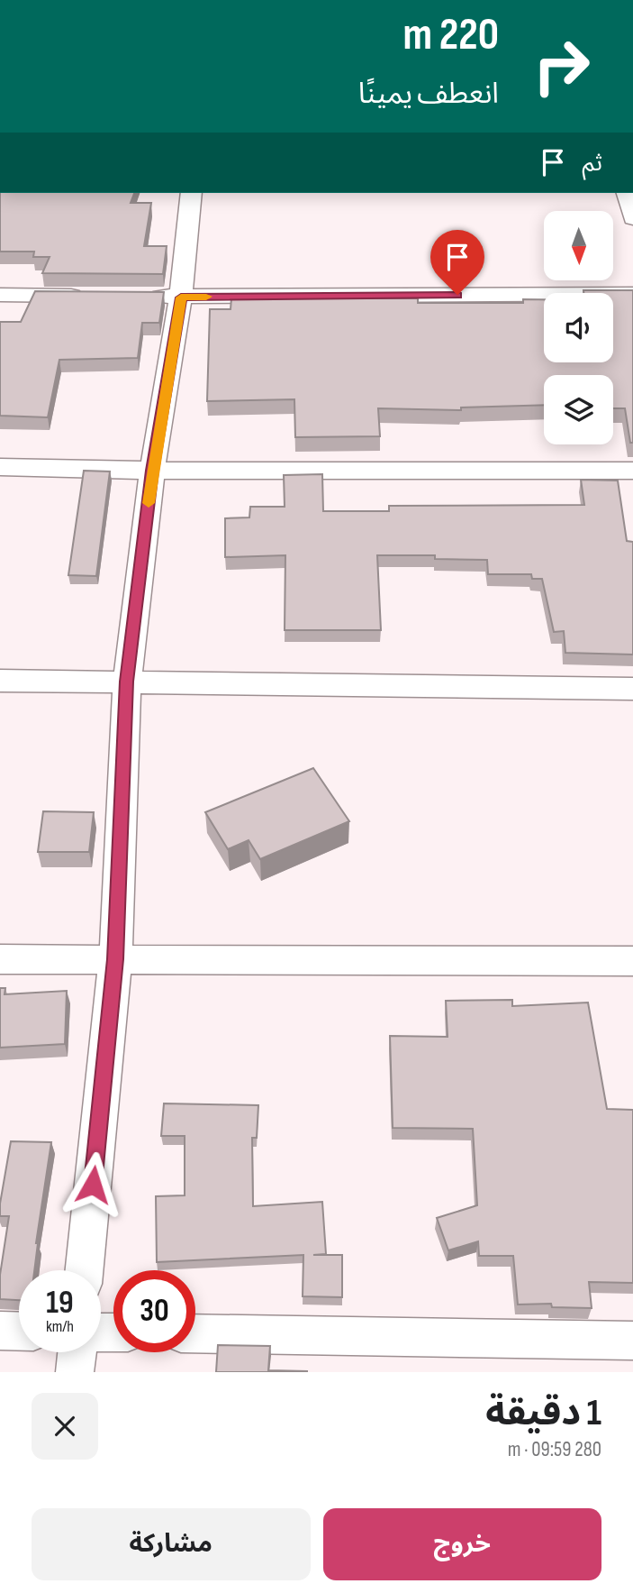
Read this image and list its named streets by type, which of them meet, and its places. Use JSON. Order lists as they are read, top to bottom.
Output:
{
  "north": "bottom",
  "page": {
    "turn": ["220 m", "انعطف يمينًا"],
    "then": "ثم",
    "speed": "19 km/h",
    "limit": "30",
    "heading": ["1 دقيقة", "280 m · 09:59"],
    "buttons": ["خروج", "مشاركة"]
  }
}
